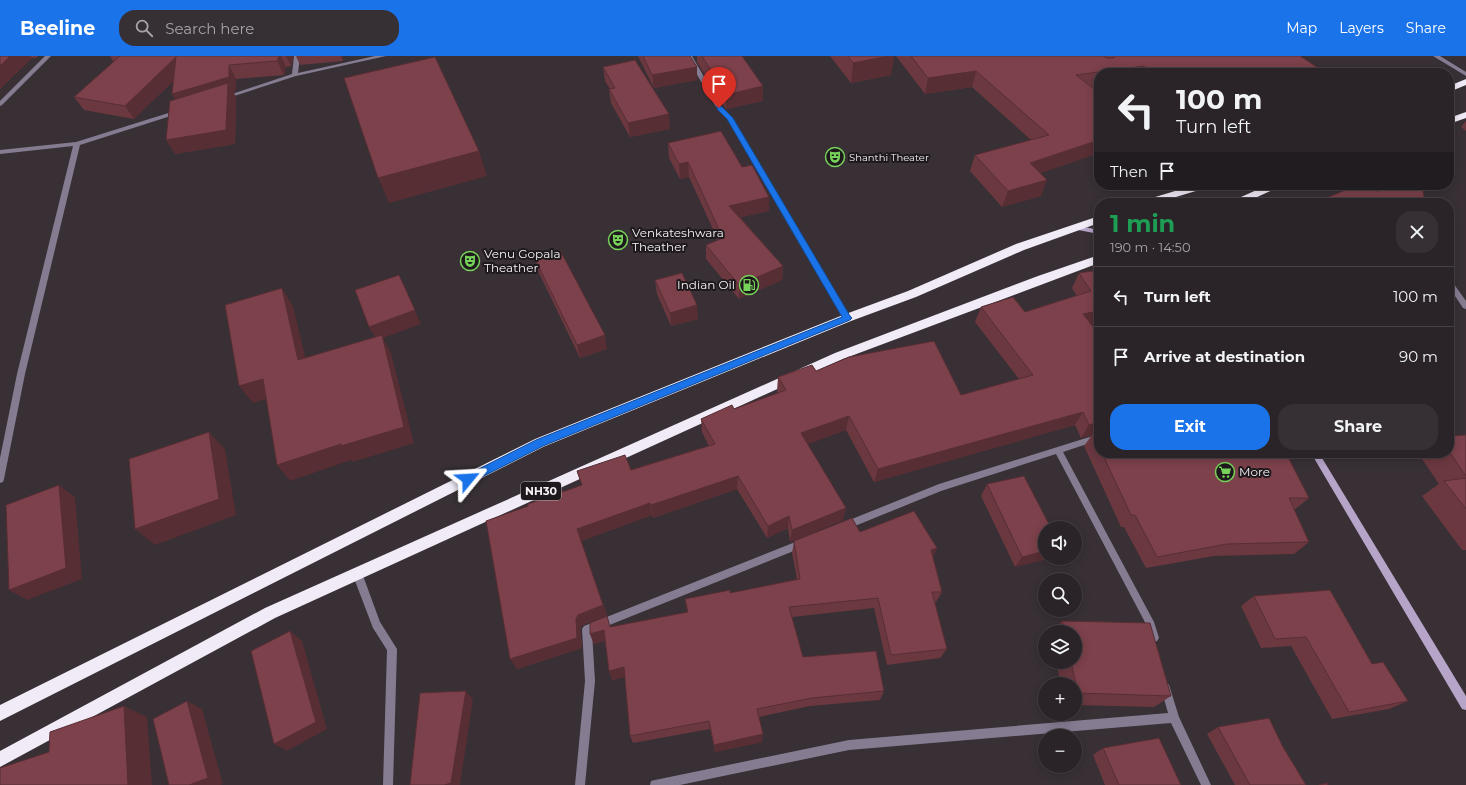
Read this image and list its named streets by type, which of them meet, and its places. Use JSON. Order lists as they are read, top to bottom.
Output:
{
  "streets": {
    "highway": ["NH30"]
  },
  "places": {
    "theatre": ["Shanthi Theater", "Venkateshwara Theather", "Venu Gopala Theather"],
    "fuel station": ["Indian Oil"],
    "supermarket": ["More"]
  },
  "page": {
    "header": "Beeline",
    "search": "Search here",
    "nav": ["Map", "Layers", "Share"],
    "turn": ["100 m", "Turn left"],
    "then": "Then",
    "heading": ["1 min", "190 m · 14:50"],
    "list": [
      {
        "name": "Turn left",
        "value": "100 m"
      },
      {
        "name": "Arrive at destination",
        "value": "90 m"
      }
    ],
    "buttons": ["Exit", "Share"],
    "map_buttons": ["+", "−"]
  }
}
